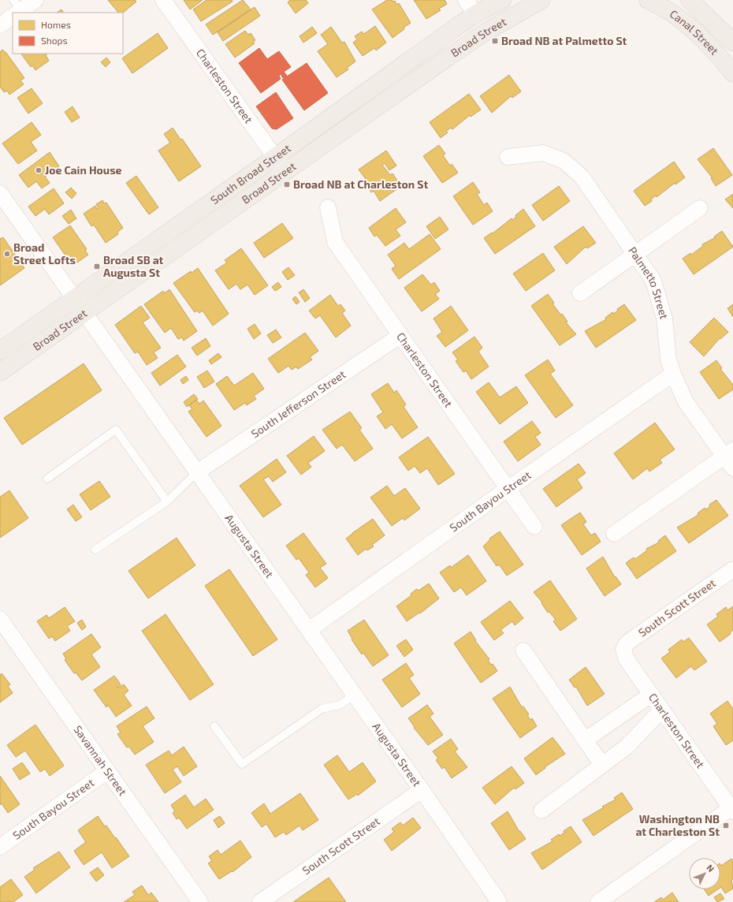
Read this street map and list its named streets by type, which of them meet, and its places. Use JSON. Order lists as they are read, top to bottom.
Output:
{
  "streets": {
    "main road": ["Canal Street", "Broad Street", "South Broad Street"],
    "street": [
      "Charleston Street",
      "Palmetto Street",
      "South Jefferson Street",
      "South Bayou Street",
      "Augusta Street",
      "South Scott Street",
      "Savannah Street"
    ]
  },
  "crossings": [
    ["Broad Street", "Charleston Street"],
    ["Broad Street", "Augusta Street"],
    ["Charleston Street", "South Broad Street"],
    ["Charleston Street", "South Jefferson Street"],
    ["Charleston Street", "South Bayou Street"],
    ["Charleston Street", "South Scott Street"],
    ["South Broad Street", "Augusta Street"],
    ["Palmetto Street", "South Bayou Street"],
    ["South Jefferson Street", "Augusta Street"],
    ["South Bayou Street", "Augusta Street"],
    ["South Bayou Street", "Savannah Street"],
    ["Augusta Street", "South Scott Street"]
  ],
  "places": {
    "transit": [
      "Broad NB at Palmetto St",
      "Broad NB at Charleston St",
      "Broad SB at Augusta St",
      "Washington NB at Charleston St"
    ],
    "other": ["Joe Cain House", "Broad Street Lofts"]
  },
  "legend": ["Homes", "Shops"],
  "north": "top right"
}
